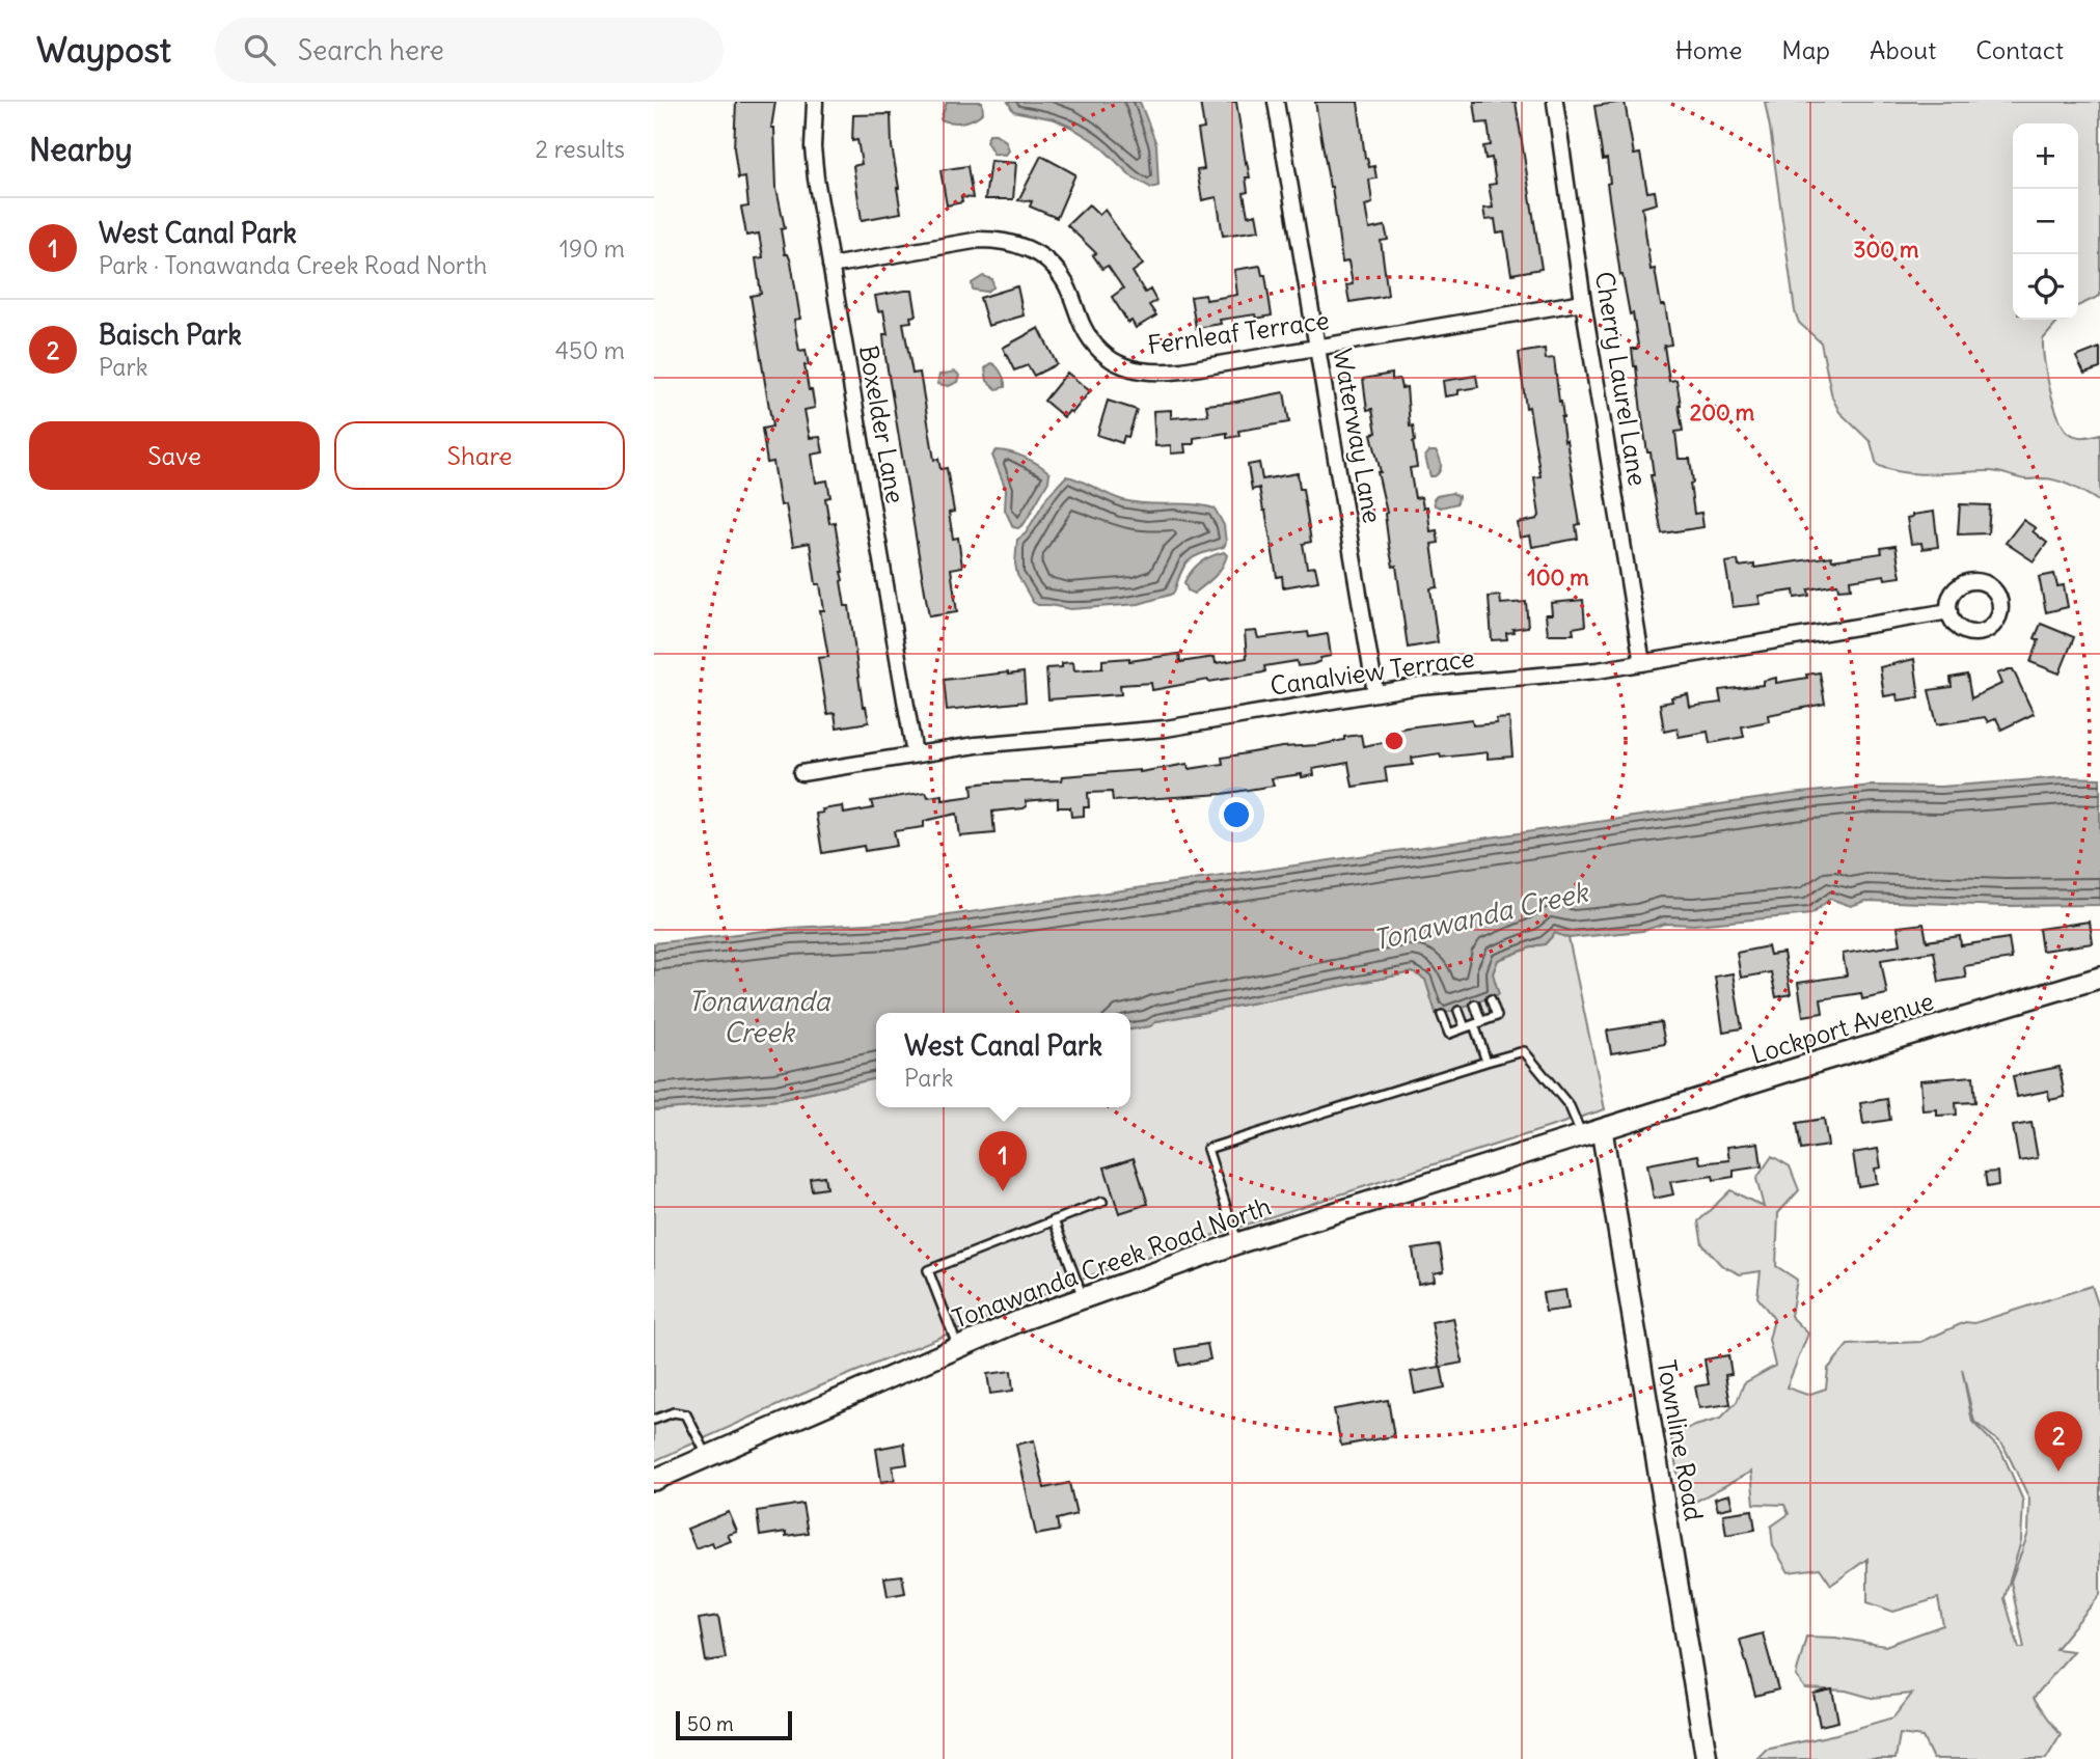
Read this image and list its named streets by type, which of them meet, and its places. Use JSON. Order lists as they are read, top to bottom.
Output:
{
  "streets": {
    "street": [
      "Fernleaf Terrace",
      "Cherry Laurel Lane",
      "Boxelder Lane",
      "Waterway Lane",
      "Canalview Terrace",
      "Lockport Avenue",
      "Tonawanda Creek Road North",
      "Townline Road"
    ]
  },
  "crossings": [
    ["Fernleaf Terrace", "Cherry Laurel Lane"],
    ["Fernleaf Terrace", "Boxelder Lane"],
    ["Fernleaf Terrace", "Waterway Lane"],
    ["Cherry Laurel Lane", "Canalview Terrace"],
    ["Boxelder Lane", "Canalview Terrace"],
    ["Waterway Lane", "Canalview Terrace"],
    ["Lockport Avenue", "Tonawanda Creek Road North"],
    ["Lockport Avenue", "Townline Road"],
    ["Tonawanda Creek Road North", "Townline Road"]
  ],
  "water": ["Tonawanda Creek"],
  "scale_bar": "50 m",
  "page": {
    "header": "Waypost",
    "search": "Search here",
    "nav": [
      "Home",
      "Map",
      "About",
      "Contact"
    ],
    "heading": ["Nearby", "2 results"],
    "map_buttons": ["+", "−"],
    "list": [
      {
        "mark": "1",
        "name": "West Canal Park",
        "note": "Park · Tonawanda Creek Road North",
        "value": "190 m"
      },
      {
        "mark": "2",
        "name": "Baisch Park",
        "note": "Park",
        "value": "450 m"
      }
    ],
    "buttons": ["Save", "Share"],
    "popup": ["West Canal Park", "Park"],
    "pins": ["1", "2"],
    "scale": "50 m"
  },
  "rings": ["300 m", "200 m", "100 m"]
}
